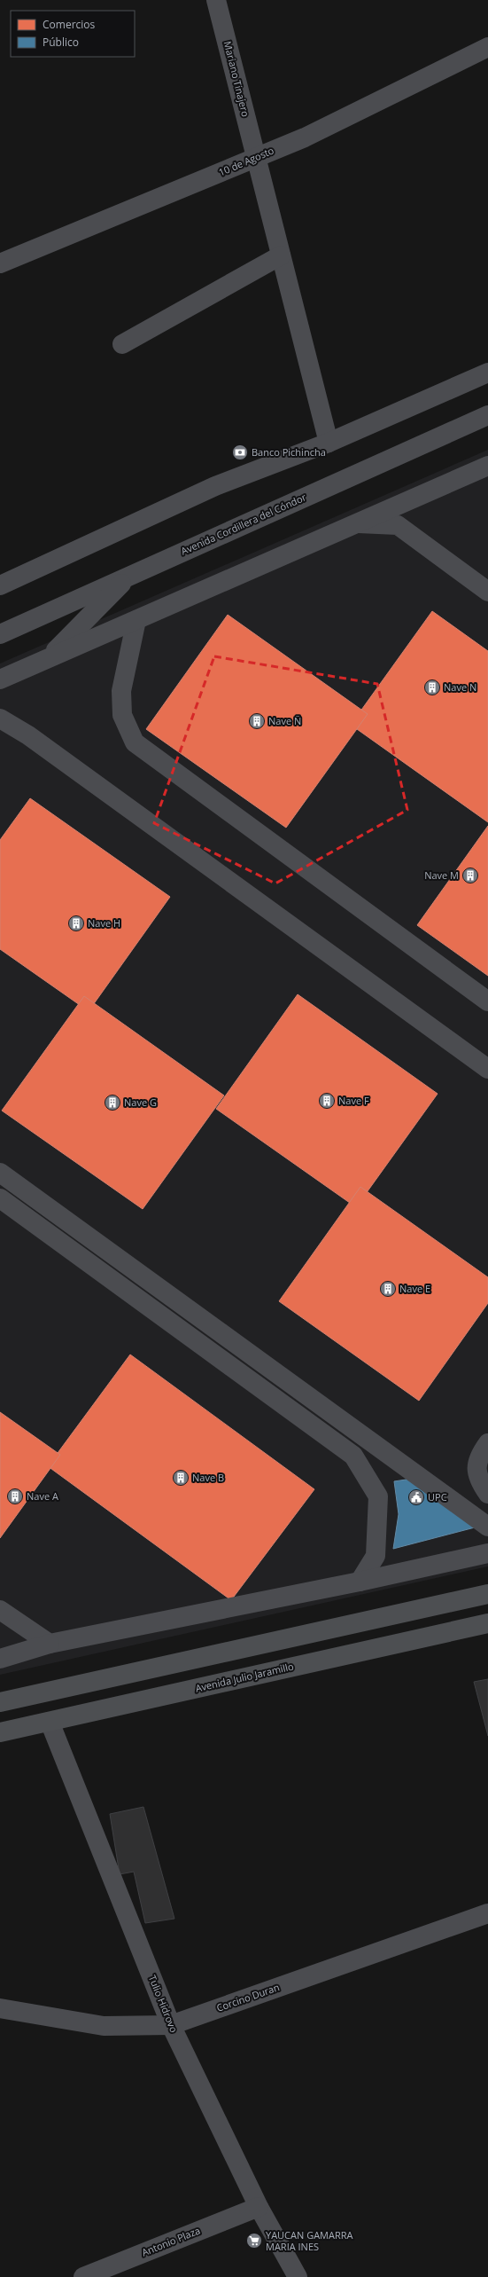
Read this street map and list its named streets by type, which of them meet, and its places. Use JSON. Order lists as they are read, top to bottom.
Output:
{
  "streets": {
    "main road": ["Avenida Julio Jaramillo"],
    "street": [
      "Mariano Tinajero",
      "10 de Agosto",
      "Avenida Cordillera del Cóndor",
      "Corcino Duran",
      "Tulio Hidrovo",
      "Antonio Plaza"
    ]
  },
  "crossings": [
    ["Mariano Tinajero", "10 de Agosto"],
    ["Avenida Julio Jaramillo", "Tulio Hidrovo"],
    ["Corcino Duran", "Tulio Hidrovo"],
    ["Tulio Hidrovo", "Antonio Plaza"]
  ],
  "places": {
    "bank": ["Banco Pichincha"],
    "building": [
      "Nave N",
      "Nave Ñ",
      "Nave M",
      "Nave H",
      "Nave F",
      "Nave G",
      "Nave E",
      "Nave B",
      "Nave A"
    ],
    "public building": ["UPC"],
    "supermarket": ["YAUCAN GAMARRA MARIA INES"]
  },
  "legend": ["Comercios", "Público"]
}
